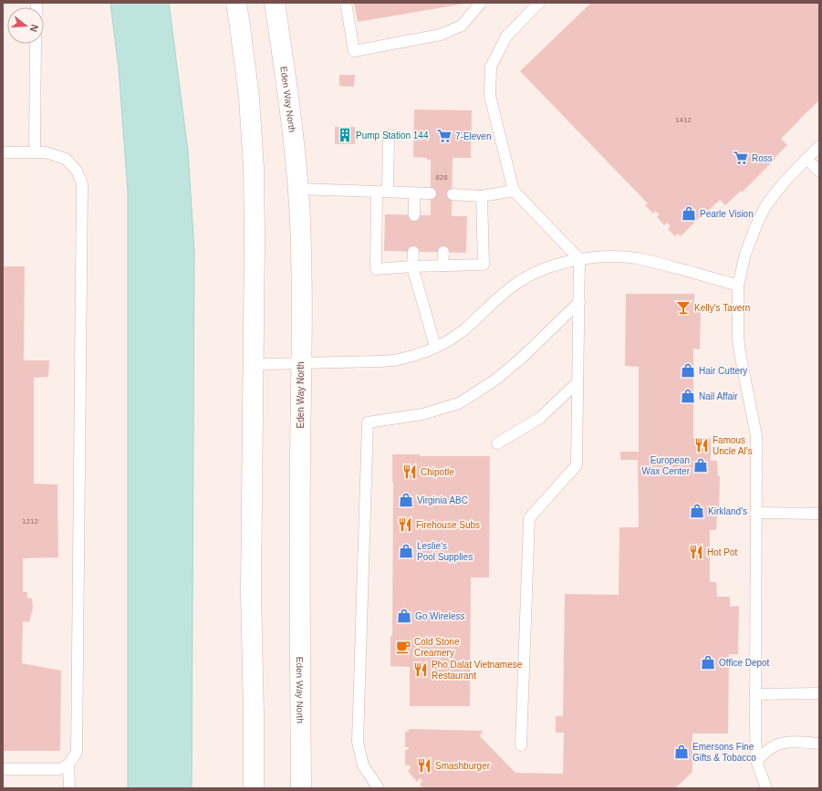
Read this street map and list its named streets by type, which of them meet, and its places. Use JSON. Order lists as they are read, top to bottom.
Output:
{
  "streets": {
    "street": ["Eden Way North"]
  },
  "places": {
    "building": ["Pump Station 144"],
    "supermarket": ["7-Eleven", "Ross"],
    "shop": [
      "Pearle Vision",
      "Hair Cuttery",
      "Nail Affair",
      "European Wax Center",
      "Virginia ABC",
      "Kirkland's",
      "Leslie's Pool Supplies",
      "Go Wireless",
      "Office Depot",
      "Emersons Fine Gifts & Tobacco"
    ],
    "bar": ["Kelly's Tavern"],
    "restaurant": [
      "Famous Uncle Al's",
      "Chipotle",
      "Firehouse Subs",
      "Hot Pot",
      "Pho Dalat Vietnamese Restaurant",
      "Smashburger"
    ],
    "cafe": ["Cold Stone Creamery"]
  },
  "house_numbers": ["1412", "828", "1212"],
  "north": "right"
}
